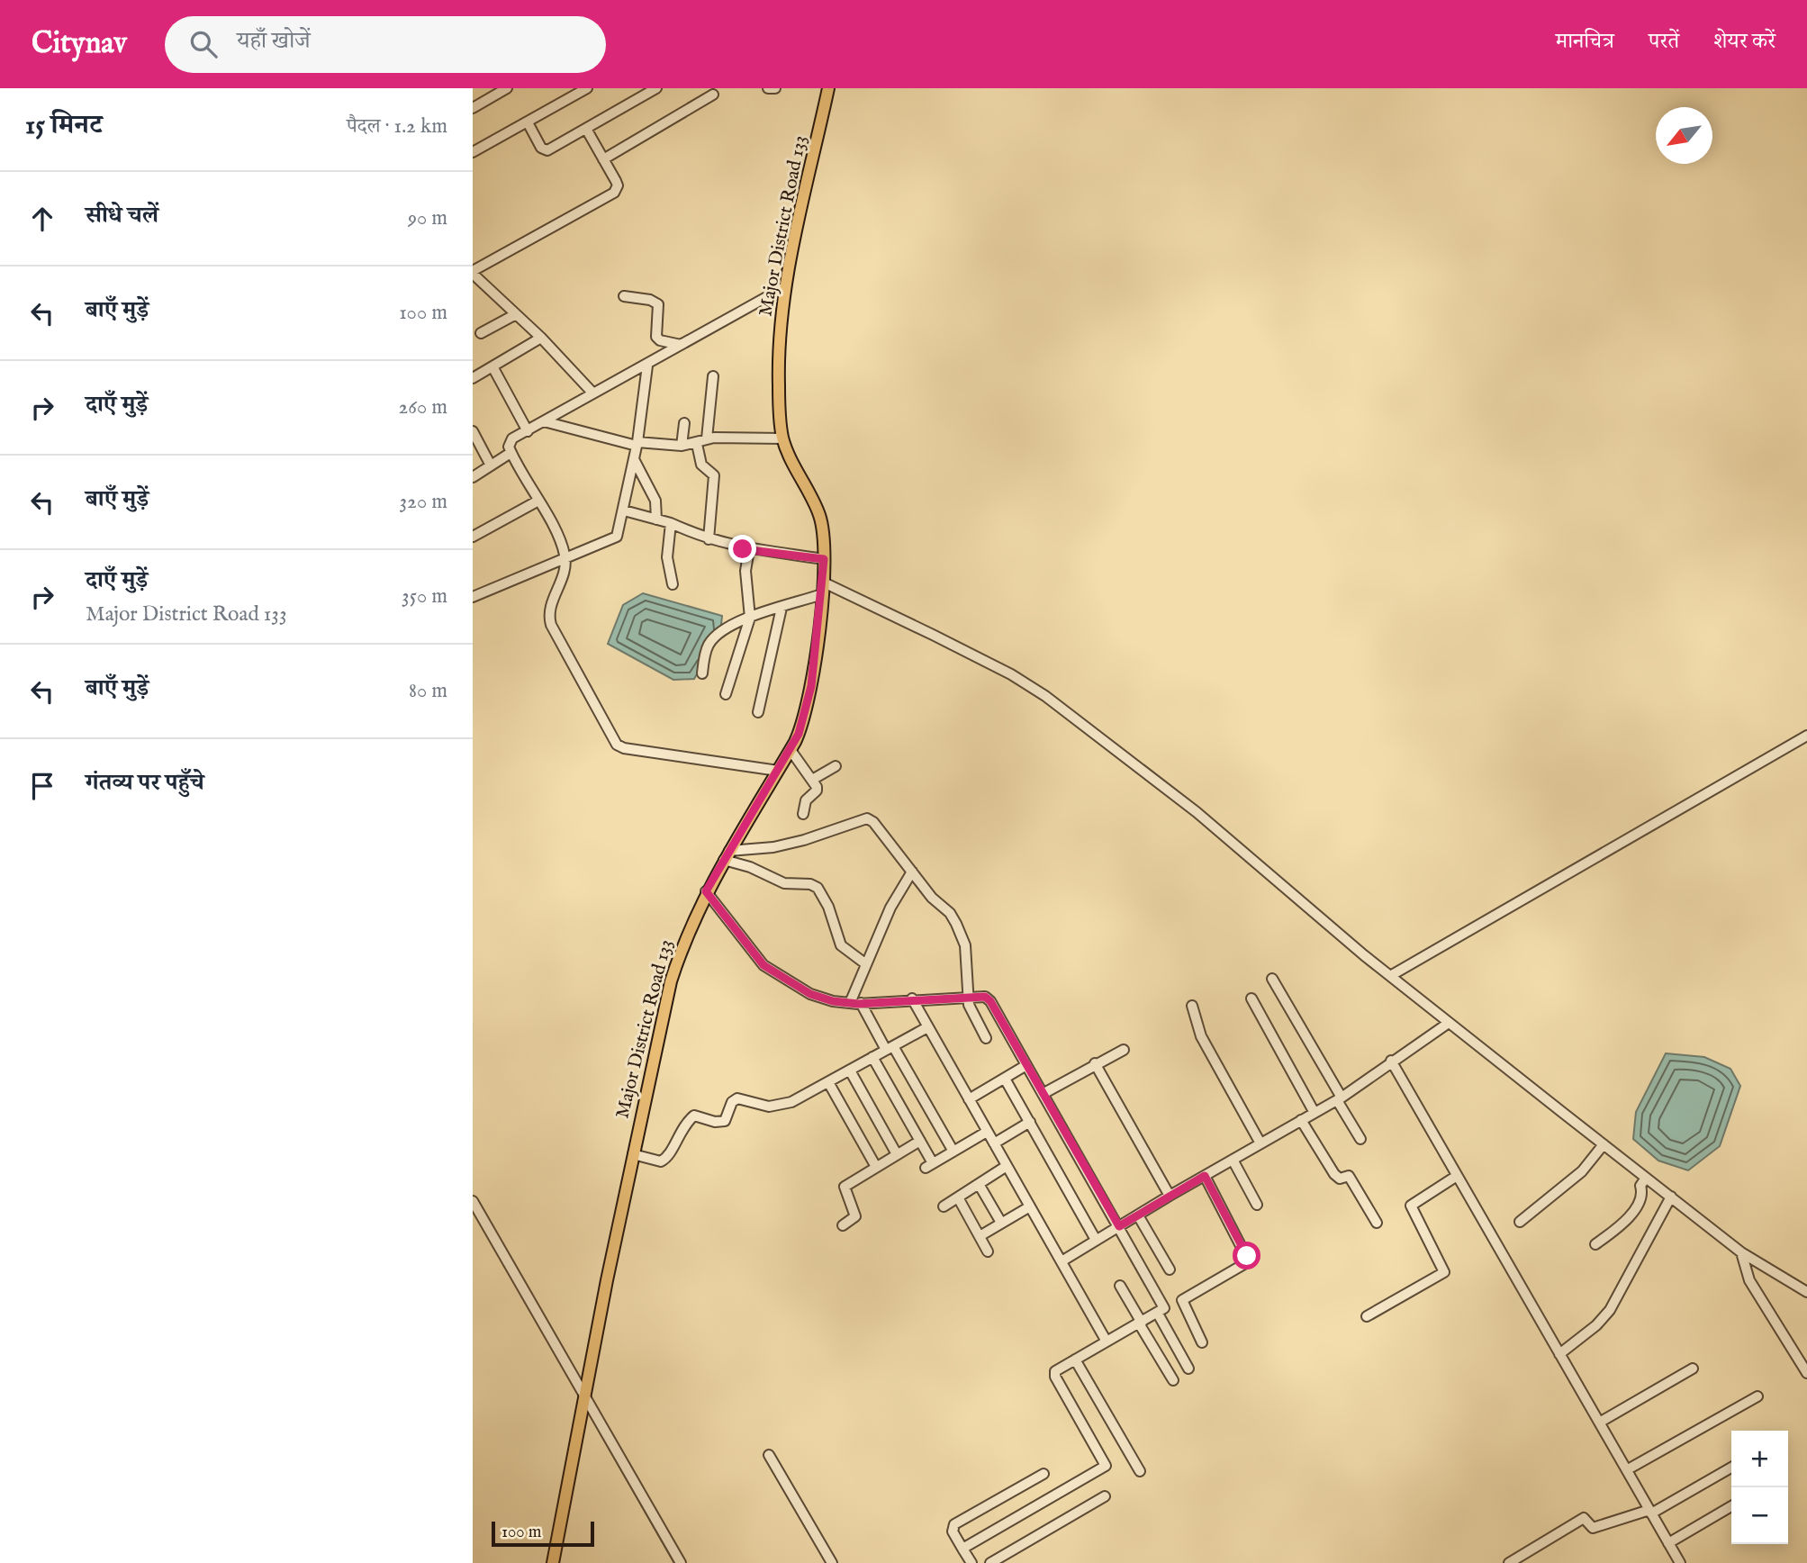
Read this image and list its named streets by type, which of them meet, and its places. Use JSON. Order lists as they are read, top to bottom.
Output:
{
  "streets": {
    "main road": ["Major District Road 133"]
  },
  "scale_bar": "100 m",
  "north": "bottom left",
  "page": {
    "header": "Citynav",
    "search": "यहाँ खोजें",
    "nav": ["मानचित्र", "परतें", "शेयर करें"],
    "heading": ["15 मिनट", "पैदल · 1.2 km"],
    "list": [
      ["सीधे चलें", "90 m"],
      ["बाएँ मुड़ें", "100 m"],
      ["दाएँ मुड़ें", "260 m"],
      ["बाएँ मुड़ें", "320 m"],
      ["दाएँ मुड़ें", "Major District Road 133", "350 m"],
      ["बाएँ मुड़ें", "80 m"],
      "गंतव्य पर पहुँचे"
    ],
    "map_buttons": ["+", "−"],
    "scale": "100 m"
  }
}
